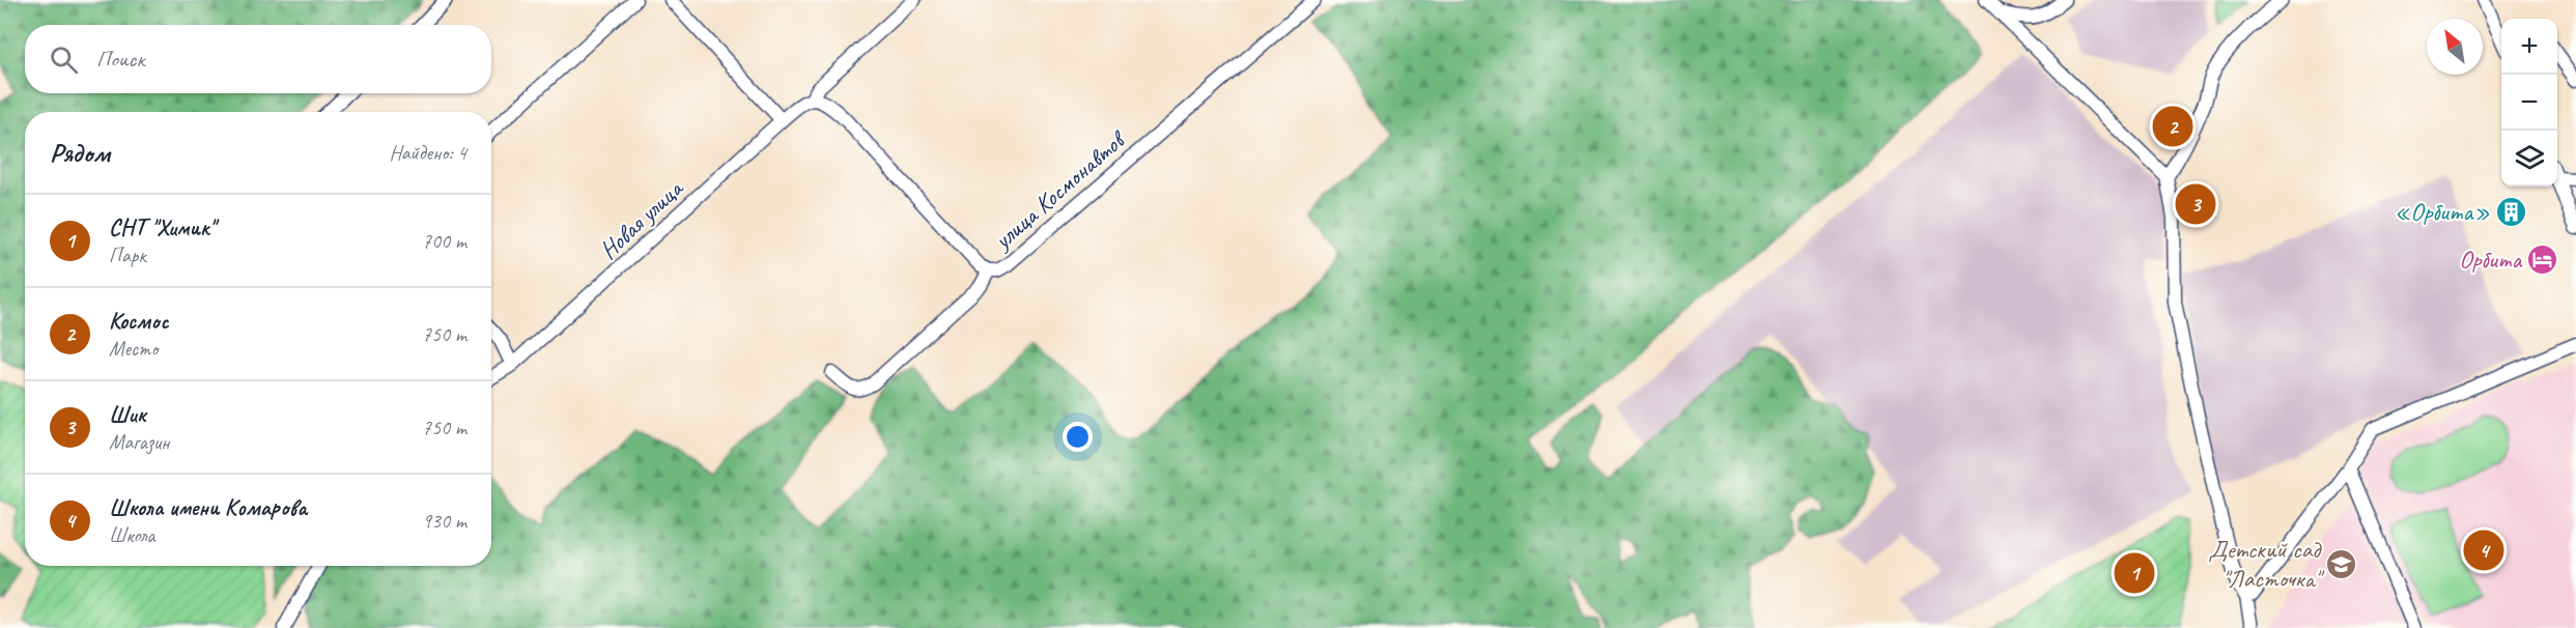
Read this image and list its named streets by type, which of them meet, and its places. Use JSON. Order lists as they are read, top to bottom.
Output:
{
  "streets": {
    "street": ["улица Космонавтов", "Новая улица"]
  },
  "places": {
    "building": ["«Орбита»"],
    "hotel": ["Орбита"],
    "school or university": ["Детский сад \"Ласточка\""]
  },
  "north": "top left",
  "page": {
    "map_buttons": ["+", "−"],
    "search": "Поиск",
    "pins": [
      "2",
      "3",
      "4",
      "1"
    ],
    "heading": ["Рядом", "Найдено: 4"],
    "list": [
      {
        "mark": "1",
        "name": "СНТ \"Химик\"",
        "note": "Парк",
        "value": "700 m"
      },
      {
        "mark": "2",
        "name": "Космос",
        "note": "Место",
        "value": "750 m"
      },
      {
        "mark": "3",
        "name": "Шик",
        "note": "Магазин",
        "value": "750 m"
      },
      {
        "mark": "4",
        "name": "Школа имени Комарова",
        "note": "Школа",
        "value": "930 m"
      }
    ]
  }
}
